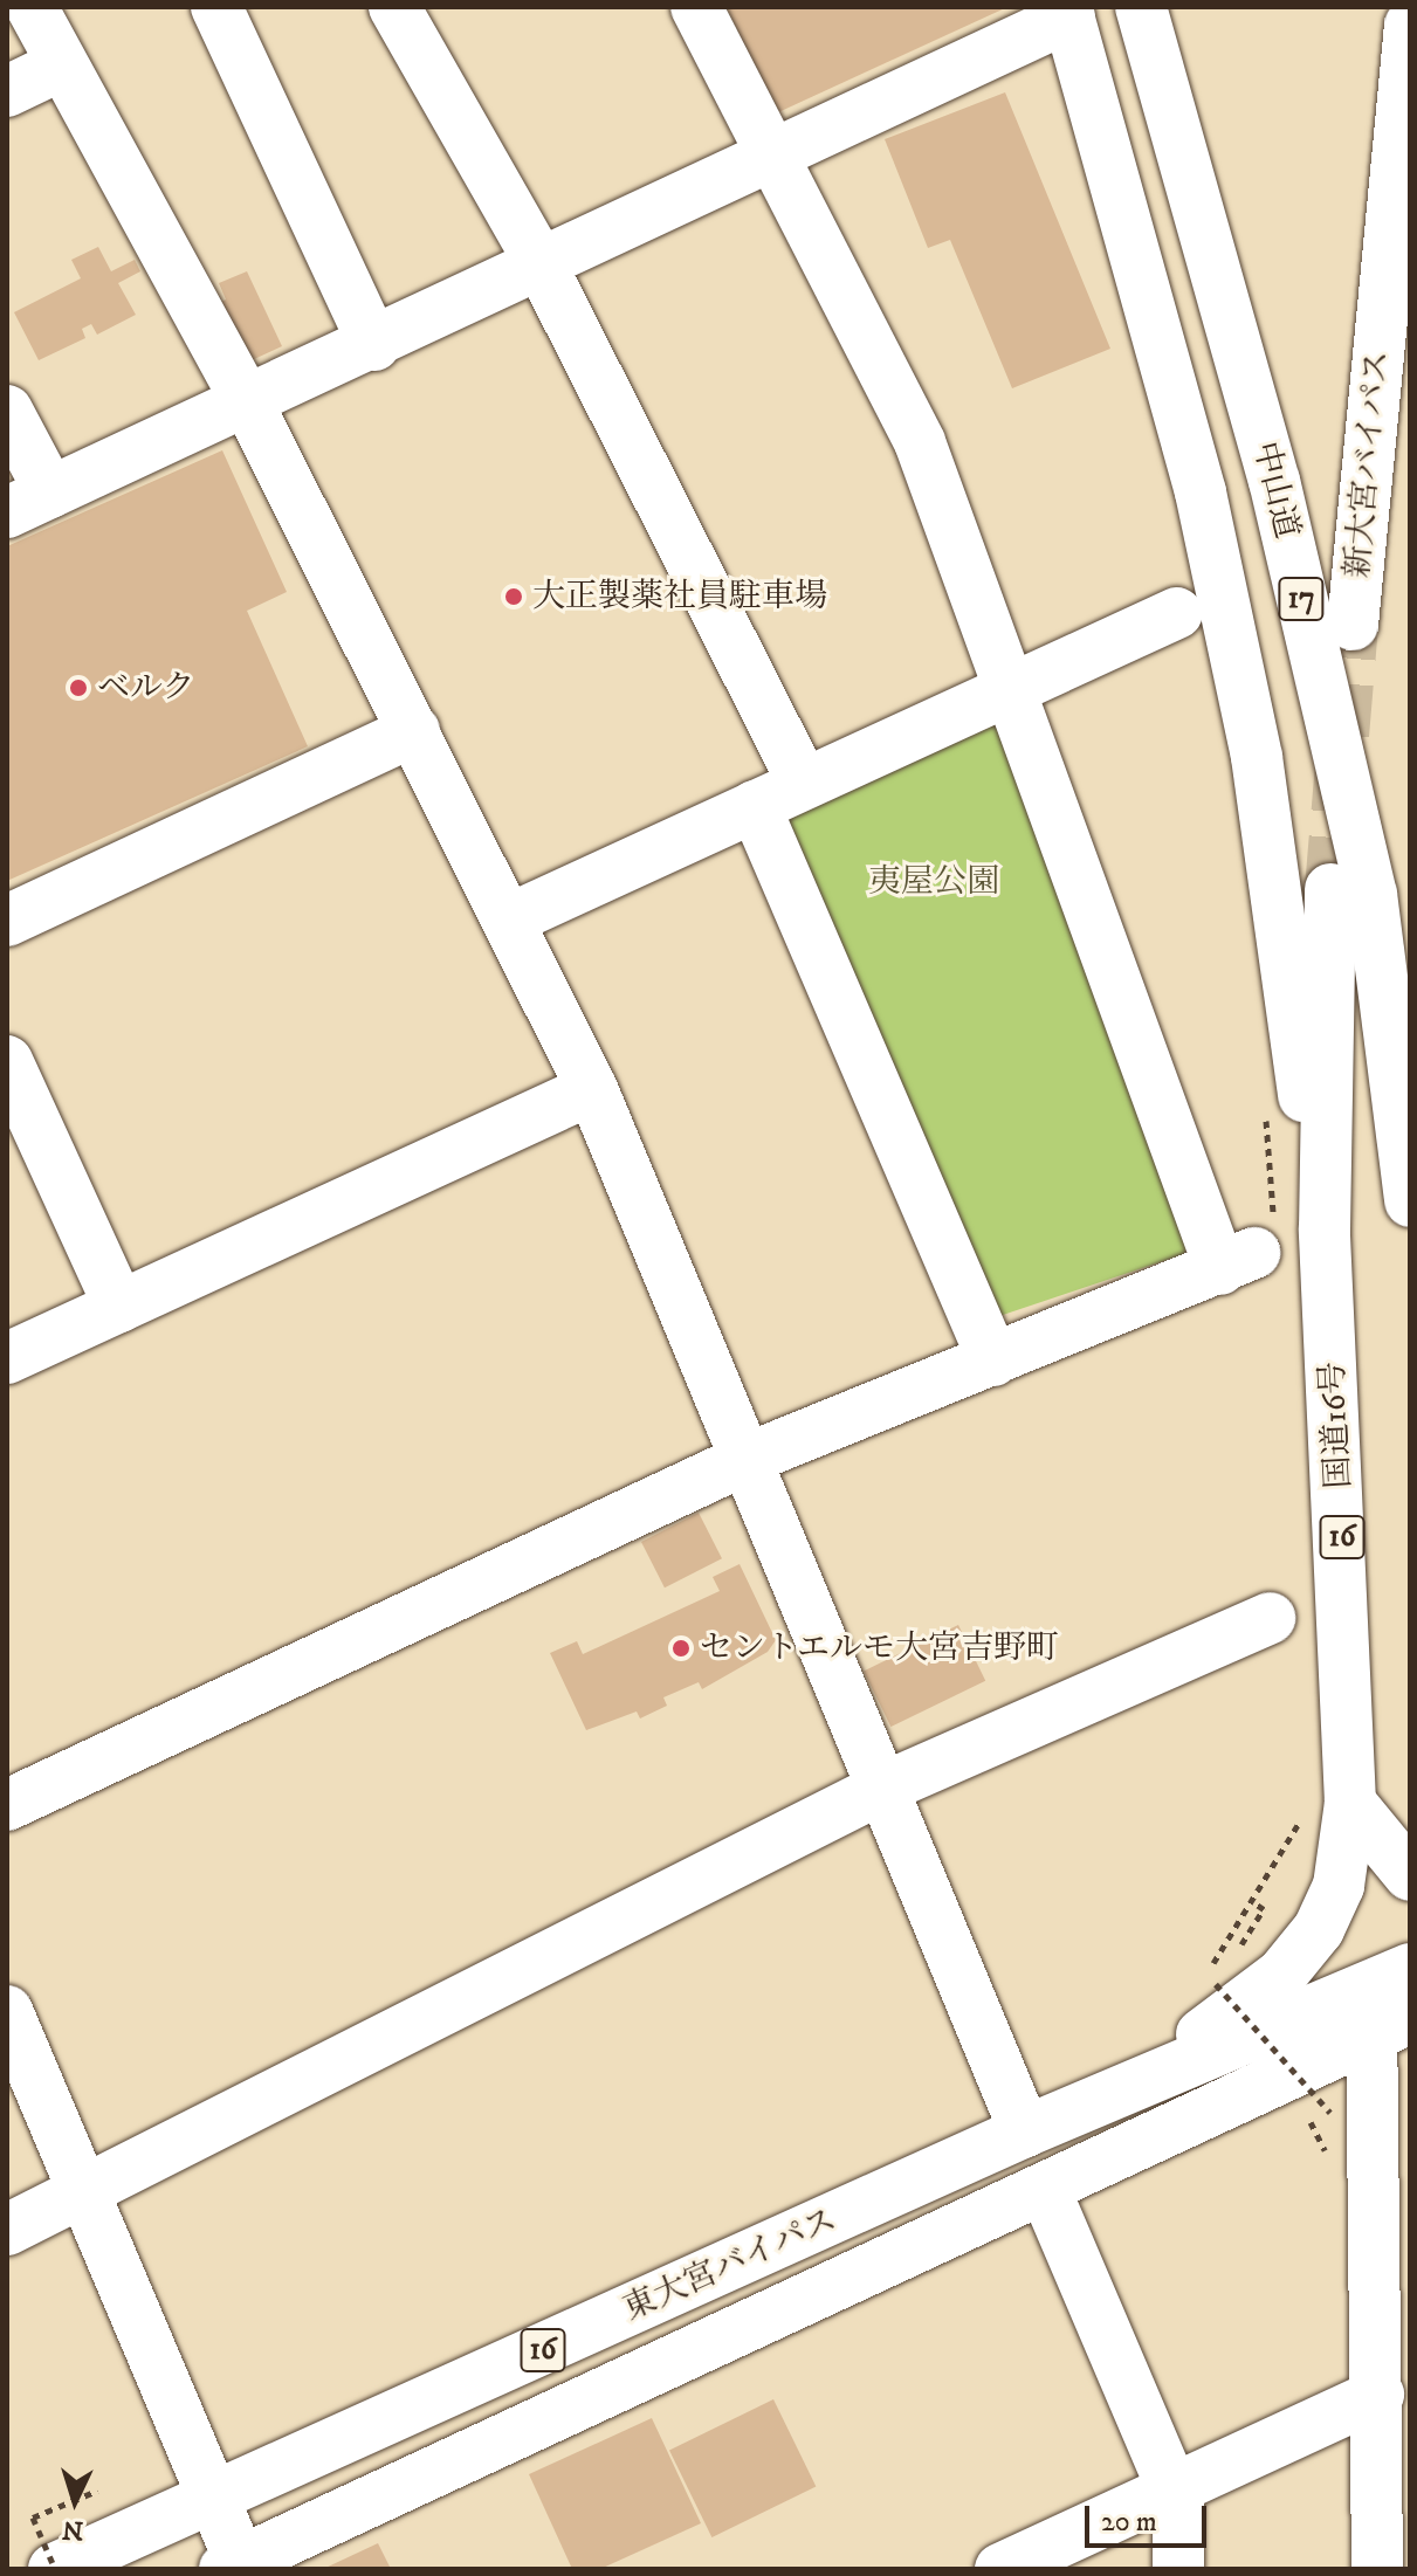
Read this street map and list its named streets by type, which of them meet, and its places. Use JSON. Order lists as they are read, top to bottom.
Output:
{
  "streets": {
    "main road": [
      "新大宮バイパス",
      "中山道",
      "17",
      "国道16号",
      "16",
      "東大宮バイパス"
    ]
  },
  "crossings": [
    ["国道16号", "東大宮バイパス"]
  ],
  "parks": ["夷屋公園"],
  "places": ["大正製薬社員駐車場", "ベルク", "セントエルモ大宮吉野町"],
  "scale_bar": "20 m",
  "north": "bottom"
}
